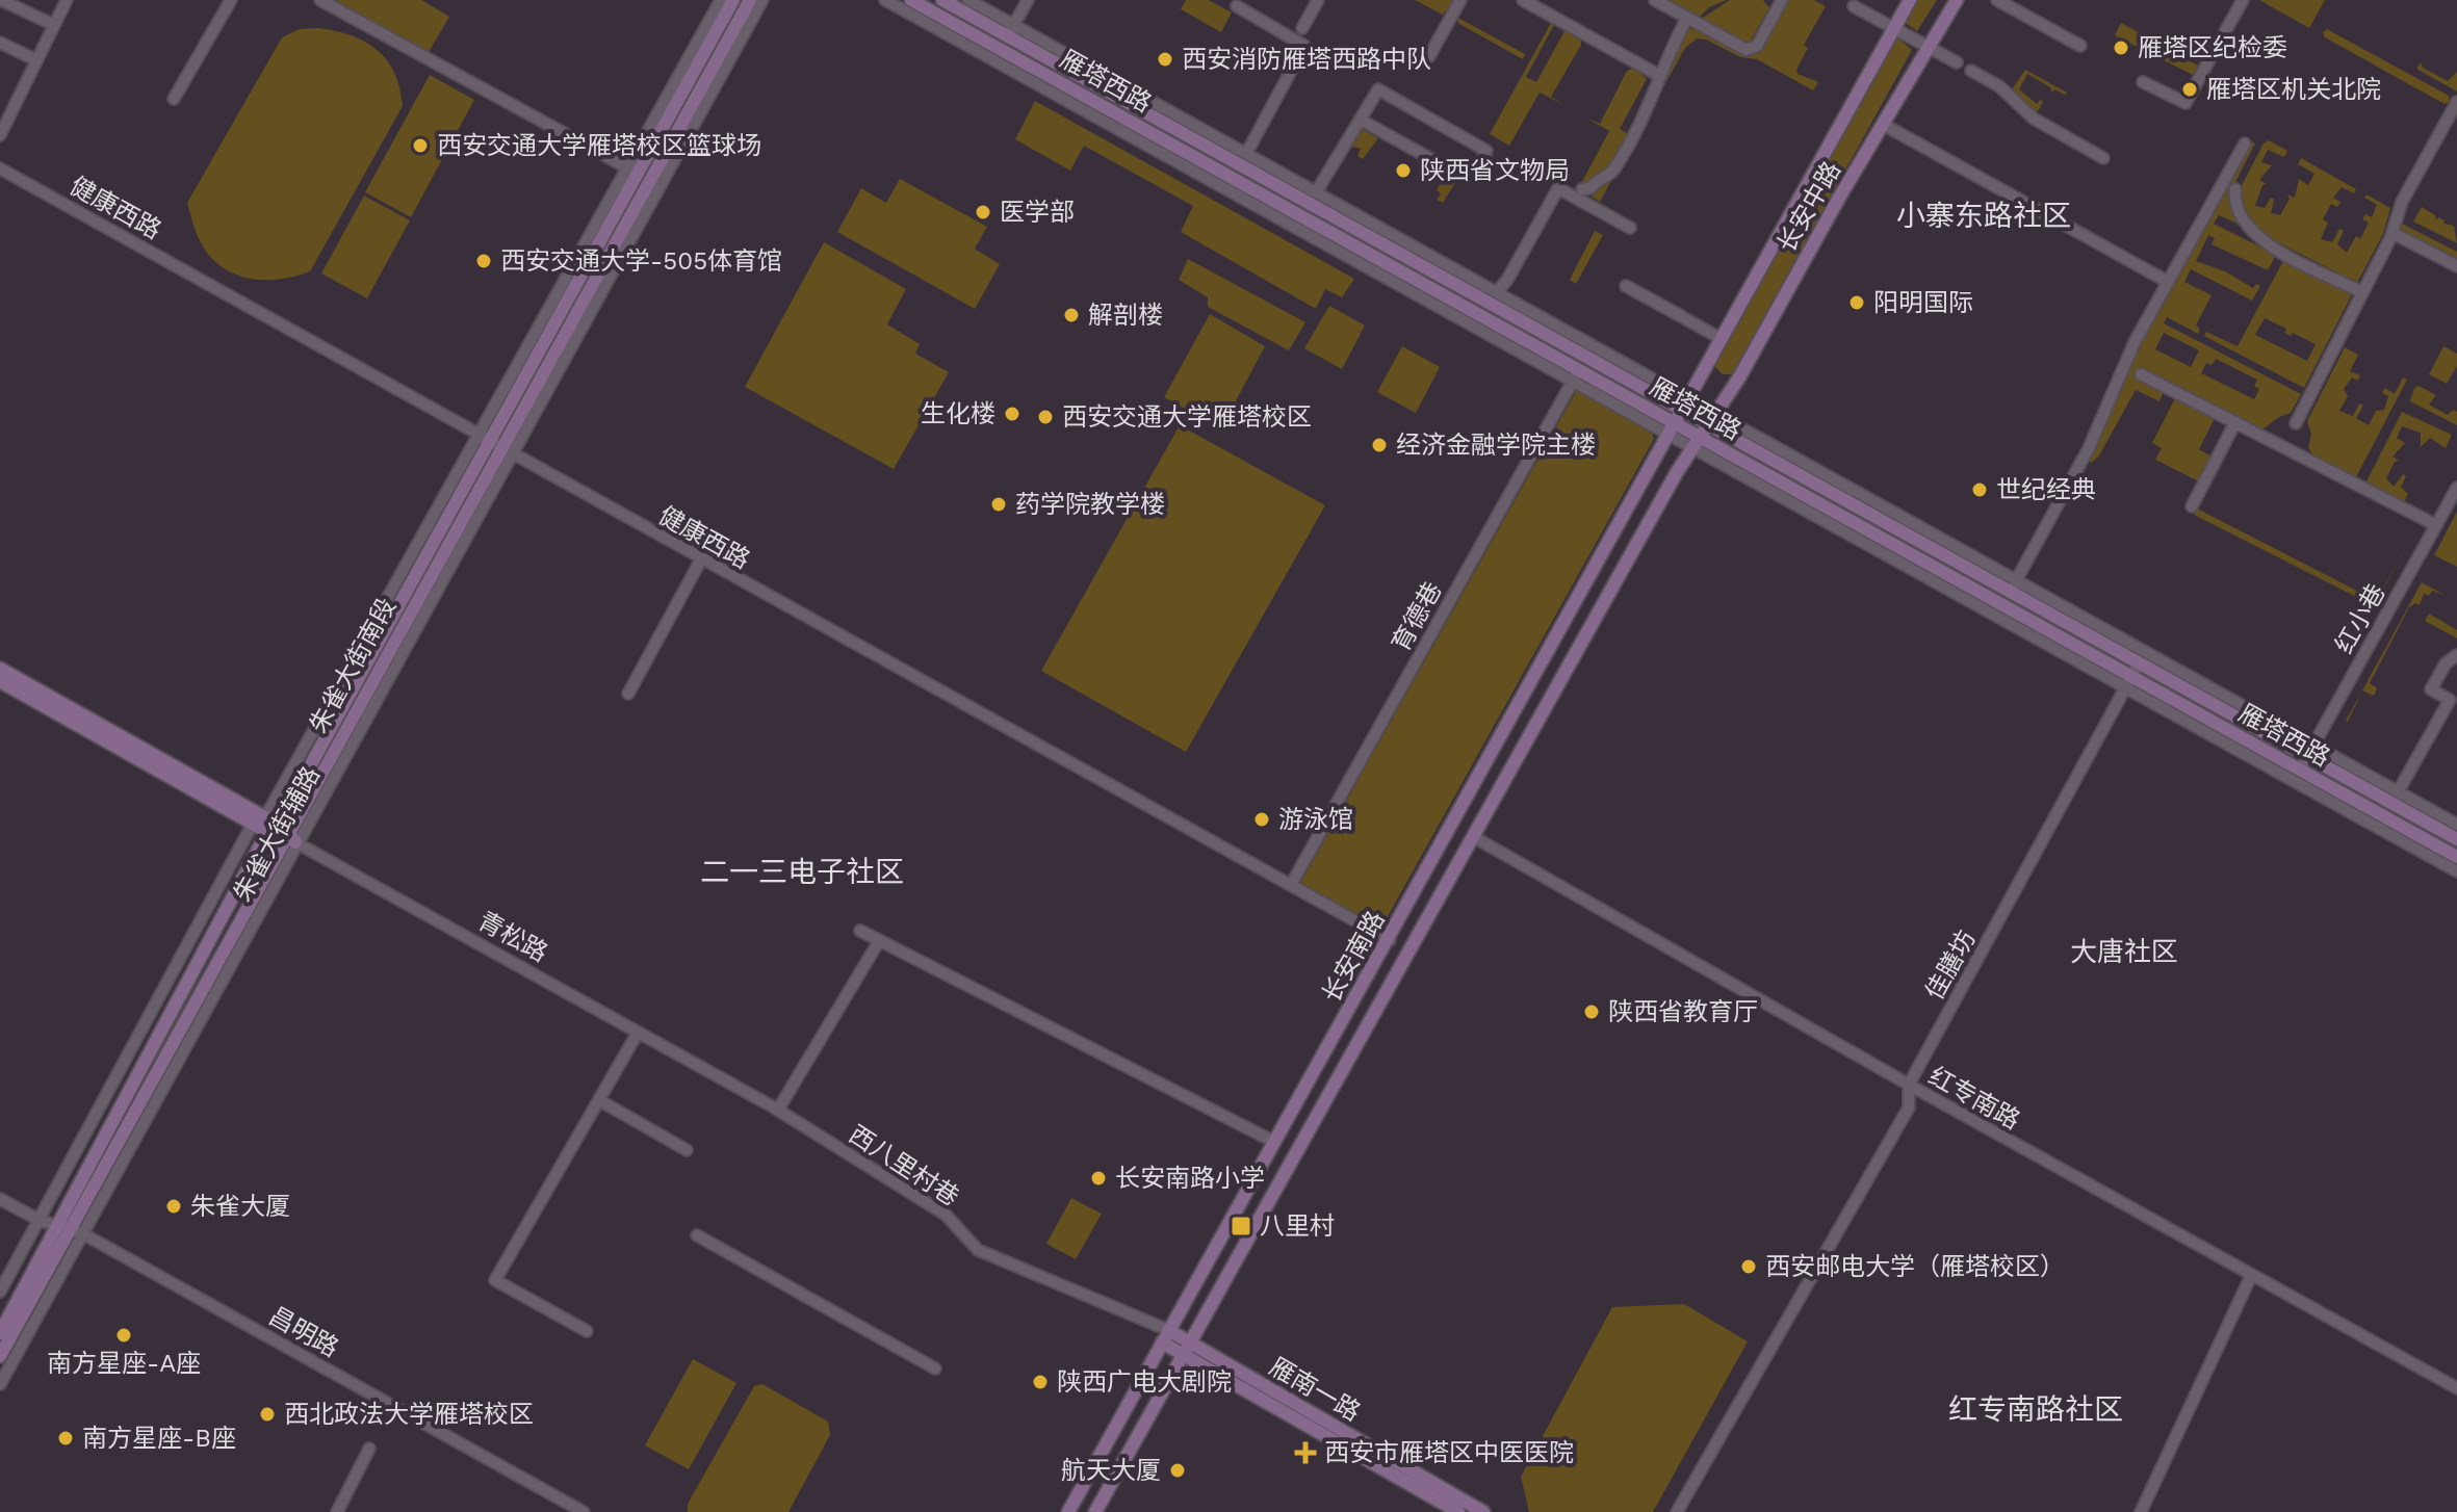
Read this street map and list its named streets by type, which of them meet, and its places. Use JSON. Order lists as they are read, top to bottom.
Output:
{
  "streets": {
    "main road": [
      "雁塔西路",
      "长安中路",
      "朱雀大街南段",
      "青松路",
      "长安南路",
      "雁南一路"
    ],
    "street": [
      "健康西路",
      "育德巷",
      "红小巷",
      "朱雀大街辅路",
      "佳膳坊",
      "红专南路",
      "西八里村巷",
      "昌明路"
    ]
  },
  "crossings": [
    ["雁塔西路", "长安中路"],
    ["雁塔西路", "育德巷"],
    ["雁塔西路", "红小巷"],
    ["雁塔西路", "长安南路"],
    ["雁塔西路", "佳膳坊"],
    ["长安中路", "长安南路"],
    ["健康西路", "育德巷"],
    ["健康西路", "朱雀大街南段"],
    ["健康西路", "朱雀大街辅路"],
    ["健康西路", "长安南路"],
    ["朱雀大街南段", "青松路"],
    ["朱雀大街南段", "昌明路"],
    ["朱雀大街辅路", "青松路"],
    ["朱雀大街辅路", "昌明路"],
    ["青松路", "西八里村巷"],
    ["长安南路", "红专南路"],
    ["长安南路", "西八里村巷"],
    ["长安南路", "雁南一路"],
    ["佳膳坊", "红专南路"],
    ["西八里村巷", "雁南一路"]
  ],
  "districts": [
    "小寨东路社区",
    "二一三电子社区",
    "大唐社区",
    "红专南路社区"
  ],
  "places": {
    "other": [
      "雁塔区纪检委",
      "西安消防雁塔西路中队",
      "雁塔区机关北院",
      "西安交通大学雁塔校区篮球场",
      "陕西省文物局",
      "医学部",
      "西安交通大学-505体育馆",
      "阳明国际",
      "解剖楼",
      "生化楼",
      "西安交通大学雁塔校区",
      "经济金融学院主楼",
      "世纪经典",
      "药学院教学楼",
      "游泳馆",
      "陕西省教育厅",
      "长安南路小学",
      "朱雀大厦",
      "西安邮电大学（雁塔校区）",
      "南方星座-A座",
      "陕西广电大剧院",
      "西北政法大学雁塔校区",
      "南方星座-B座",
      "航天大厦"
    ],
    "transit": ["八里村"],
    "health": ["西安市雁塔区中医医院"]
  }
}
